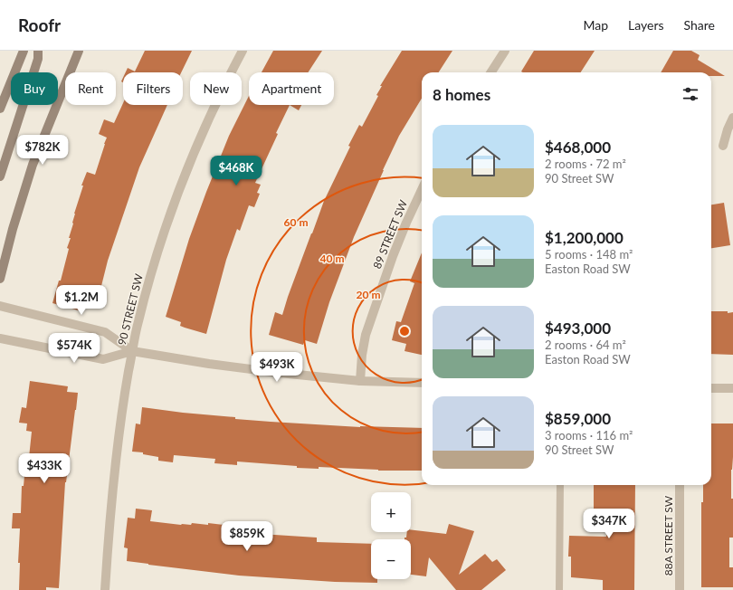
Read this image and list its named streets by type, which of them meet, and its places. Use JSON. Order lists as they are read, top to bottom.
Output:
{
  "streets": {
    "street": ["89 STREET SW", "90 STREET SW", "88A STREET SW"]
  },
  "page": {
    "header": "Roofr",
    "nav": ["Map", "Layers", "Share"],
    "chip": [
      "Buy",
      "Rent",
      "Filters",
      "New",
      "Apartment"
    ],
    "heading": "8 homes",
    "list": [
      {
        "name": "$468,000",
        "note": "2 rooms · 72 m² · 90 Street SW"
      },
      {
        "name": "$1,200,000",
        "note": "5 rooms · 148 m² · Easton Road SW"
      },
      {
        "name": "$493,000",
        "note": "2 rooms · 64 m² · Easton Road SW"
      },
      {
        "name": "$859,000",
        "note": "3 rooms · 116 m² · 90 Street SW"
      }
    ],
    "price": [
      "$782K",
      "$468K",
      "$1.2M",
      "$574K",
      "$493K",
      "$433K",
      "$347K",
      "$859K"
    ],
    "map_buttons": ["+", "−"]
  },
  "rings": ["60 m", "40 m", "20 m"]
}
